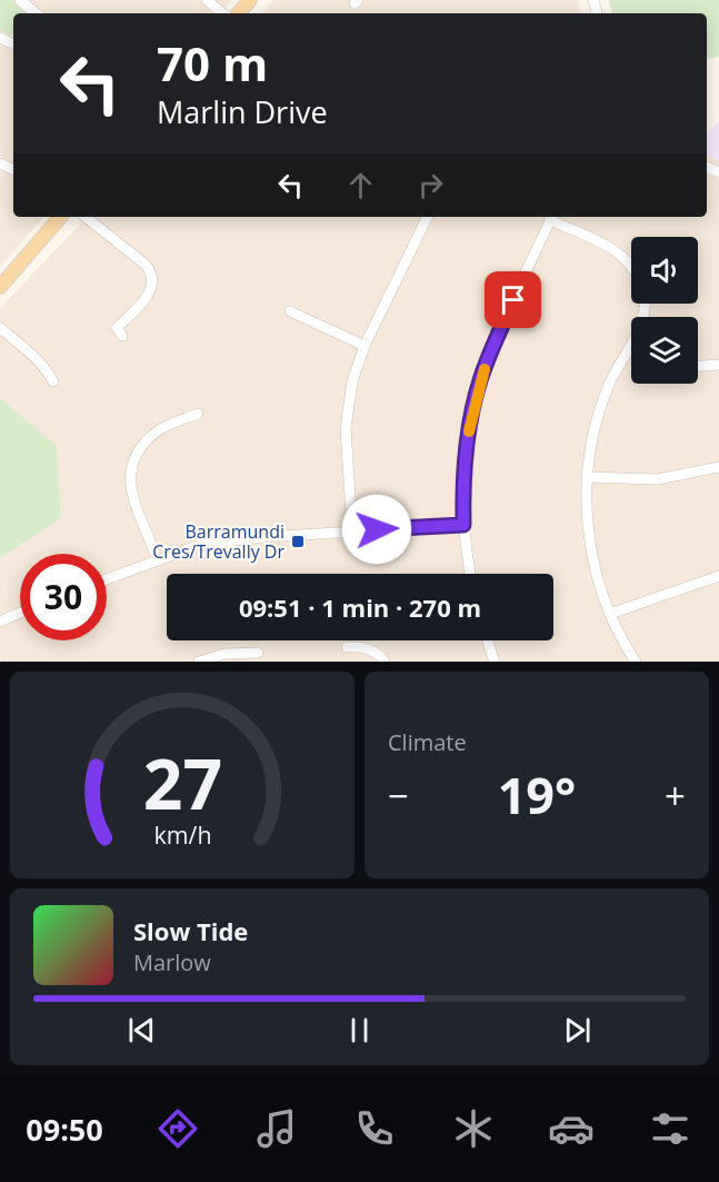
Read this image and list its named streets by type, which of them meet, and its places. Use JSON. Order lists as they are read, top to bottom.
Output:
{
  "places": {
    "transit": ["Barramundi Cres/Trevally Dr"]
  },
  "page": {
    "turn": ["70 m", "Marlin Drive"],
    "limit": "30",
    "trip": "09:51 · 1 min · 270 m",
    "tile": "Climate",
    "heat": ["−", "19°", "+"],
    "song": ["Slow Tide", "Marlow"],
    "tabs": "09:50",
    "gauge": ["27", "km/h"]
  }
}
